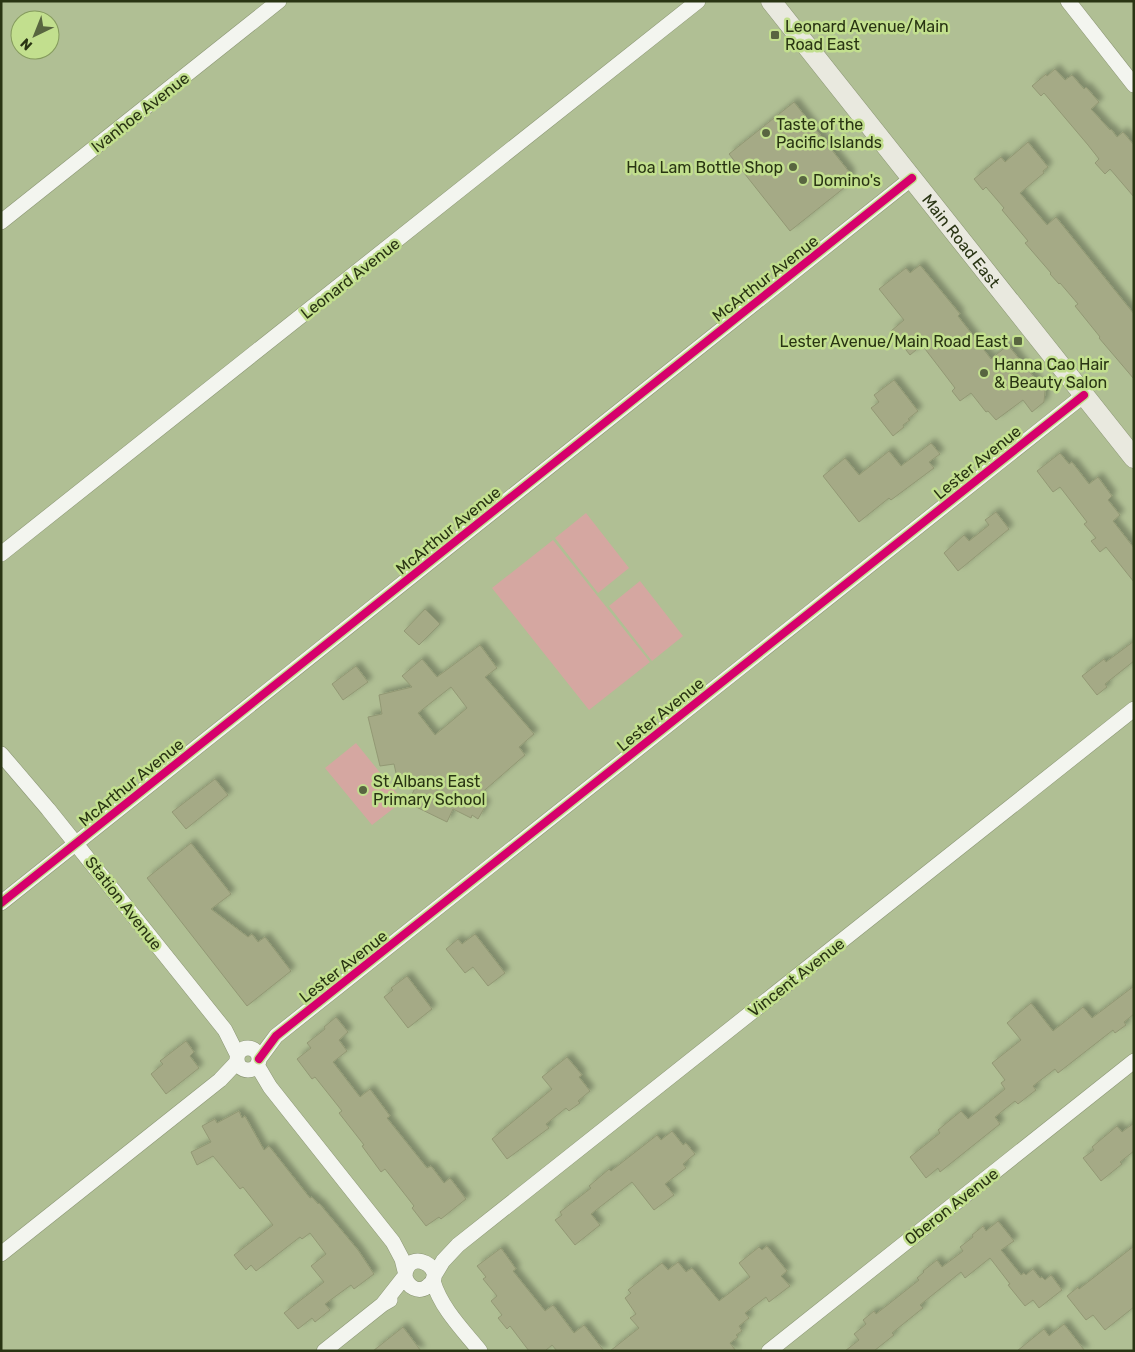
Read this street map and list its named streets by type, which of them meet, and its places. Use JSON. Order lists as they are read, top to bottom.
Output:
{
  "streets": {
    "main road": ["Main Road East"],
    "street": [
      "Ivanhoe Avenue",
      "Leonard Avenue",
      "McArthur Avenue",
      "Lester Avenue",
      "Station Avenue",
      "Vincent Avenue",
      "Oberon Avenue"
    ]
  },
  "crossings": [
    ["Main Road East", "McArthur Avenue"],
    ["Main Road East", "Lester Avenue"],
    ["McArthur Avenue", "Station Avenue"],
    ["Lester Avenue", "Station Avenue"],
    ["Station Avenue", "Vincent Avenue"]
  ],
  "places": {
    "transit": ["Leonard Avenue/Main Road East", "Lester Avenue/Main Road East"],
    "other": [
      "Taste of the Pacific Islands",
      "Hoa Lam Bottle Shop",
      "Domino's",
      "Hanna Cao Hair & Beauty Salon",
      "St Albans East Primary School"
    ]
  },
  "north": "bottom left"
}
